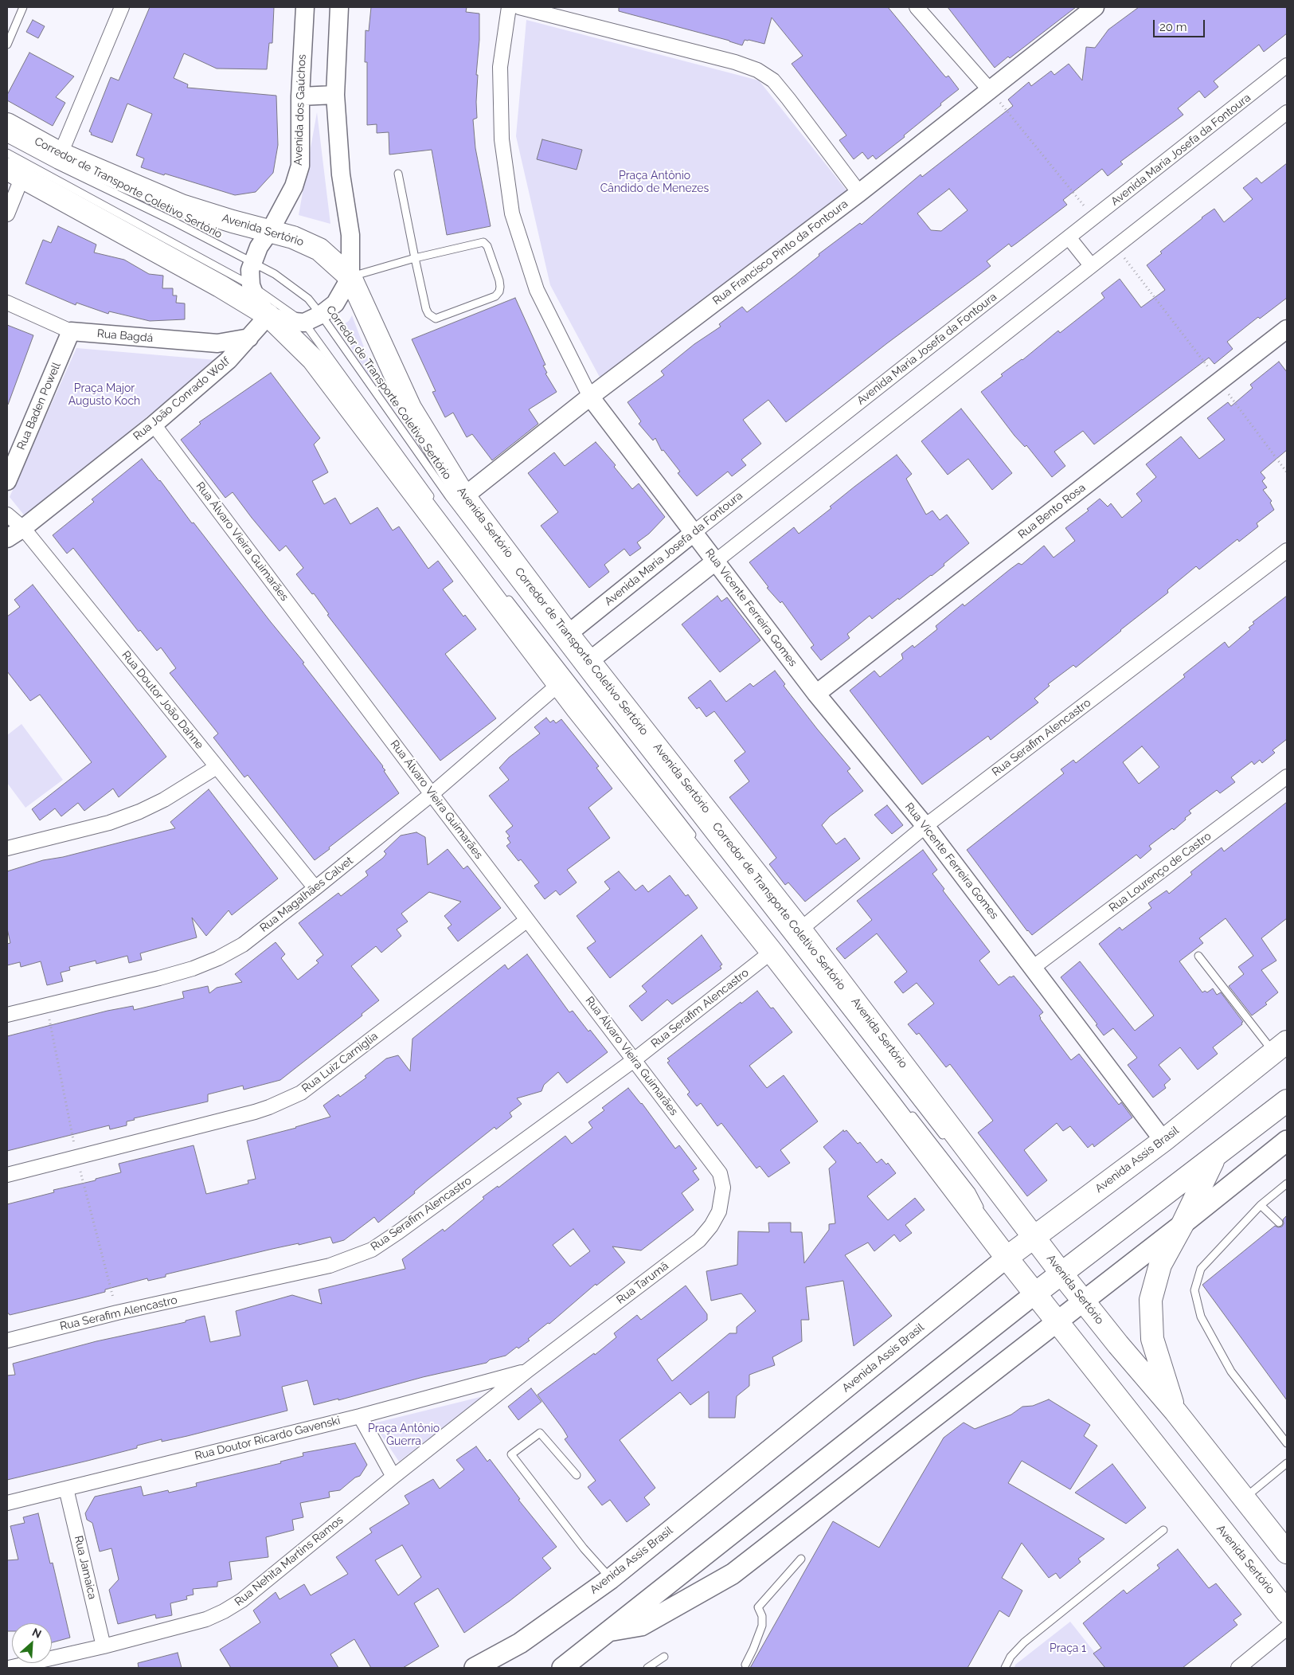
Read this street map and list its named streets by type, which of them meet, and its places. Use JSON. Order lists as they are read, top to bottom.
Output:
{
  "streets": {
    "main road": ["Avenida Sertório", "Avenida Assis Brasil"],
    "street": [
      "Avenida dos Gaúchos",
      "Avenida Maria Josefa da Fontoura",
      "Rua Francisco Pinto da Fontoura",
      "Rua Bagdá",
      "Rua João Conrado Wolf",
      "Rua Baden Powell",
      "Rua Bento Rosa",
      "Rua Álvaro Vieira Guimarães",
      "Rua Vicente Ferreira Gomes",
      "Rua Doutor João Dahne",
      "Rua Serafim Alencastro",
      "Rua Lourenço de Castro",
      "Rua Magalhães Calvet",
      "Rua Luiz Carniglia",
      "Rua Tarumã",
      "Rua Doutor Ricardo Gavenski",
      "Rua Nehita Martins Ramos",
      "Rua Jamaica"
    ],
    "lane": ["Corredor de Transporte Coletivo Sertório"]
  },
  "crossings": [
    ["Avenida dos Gaúchos", "Corredor de Transporte Coletivo Sertório"],
    ["Avenida dos Gaúchos", "Avenida Sertório"],
    ["Avenida dos Gaúchos", "Rua João Conrado Wolf"],
    ["Avenida Maria Josefa da Fontoura", "Avenida Sertório"],
    ["Avenida Maria Josefa da Fontoura", "Rua Vicente Ferreira Gomes"],
    ["Avenida Sertório", "Rua Francisco Pinto da Fontoura"],
    ["Avenida Sertório", "Rua João Conrado Wolf"],
    ["Avenida Sertório", "Rua Serafim Alencastro"],
    ["Avenida Sertório", "Rua Magalhães Calvet"],
    ["Avenida Sertório", "Avenida Assis Brasil"],
    ["Rua Francisco Pinto da Fontoura", "Rua Vicente Ferreira Gomes"],
    ["Rua Bagdá", "Rua João Conrado Wolf"],
    ["Rua Bagdá", "Rua Baden Powell"],
    ["Rua João Conrado Wolf", "Rua Álvaro Vieira Guimarães"],
    ["Rua João Conrado Wolf", "Rua Doutor João Dahne"],
    ["Rua Bento Rosa", "Rua Vicente Ferreira Gomes"],
    ["Rua Álvaro Vieira Guimarães", "Rua Serafim Alencastro"],
    ["Rua Álvaro Vieira Guimarães", "Rua Magalhães Calvet"],
    ["Rua Álvaro Vieira Guimarães", "Rua Luiz Carniglia"],
    ["Rua Álvaro Vieira Guimarães", "Rua Tarumã"],
    ["Rua Vicente Ferreira Gomes", "Rua Serafim Alencastro"],
    ["Rua Vicente Ferreira Gomes", "Rua Lourenço de Castro"],
    ["Rua Vicente Ferreira Gomes", "Avenida Assis Brasil"],
    ["Rua Doutor João Dahne", "Rua Magalhães Calvet"],
    ["Rua Tarumã", "Rua Doutor Ricardo Gavenski"],
    ["Rua Tarumã", "Rua Nehita Martins Ramos"],
    ["Rua Doutor Ricardo Gavenski", "Rua Nehita Martins Ramos"],
    ["Rua Doutor Ricardo Gavenski", "Rua Jamaica"],
    ["Rua Nehita Martins Ramos", "Rua Jamaica"]
  ],
  "parks": [
    "Praça Antônio Cândido de Menezes",
    "Praça Major Augusto Koch",
    "Praça Antônio Guerra",
    "Praça 1"
  ],
  "scale_bar": "20 m",
  "north": "top right"
}
